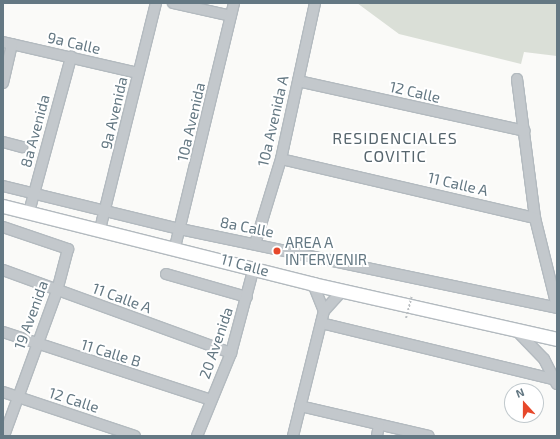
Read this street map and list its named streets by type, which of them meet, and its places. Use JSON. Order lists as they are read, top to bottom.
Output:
{
  "streets": {
    "street": [
      "9a Calle",
      "12 Calle",
      "9a Avenida",
      "10a Avenida A",
      "10a Avenida",
      "8a Avenida",
      "11 Calle A",
      "8a Calle",
      "11 Calle",
      "19 Avenida",
      "20 Avenida",
      "11 Calle B"
    ]
  },
  "crossings": [
    ["9a Calle", "9a Avenida"],
    ["9a Calle", "8a Avenida"],
    ["12 Calle", "10a Avenida A"],
    ["12 Calle", "19 Avenida"],
    ["9a Avenida", "8a Calle"],
    ["9a Avenida", "11 Calle"],
    ["10a Avenida A", "11 Calle A"],
    ["10a Avenida A", "8a Calle"],
    ["10a Avenida", "8a Calle"],
    ["10a Avenida", "11 Calle"],
    ["8a Avenida", "8a Calle"],
    ["8a Avenida", "11 Calle"],
    ["11 Calle A", "19 Avenida"],
    ["11 Calle A", "20 Avenida"],
    ["11 Calle", "20 Avenida"],
    ["19 Avenida", "11 Calle B"],
    ["20 Avenida", "11 Calle B"]
  ],
  "districts": ["RESIDENCIALES COVITIC"],
  "places": ["AREA A INTERVENIR"],
  "north": "top"
}
